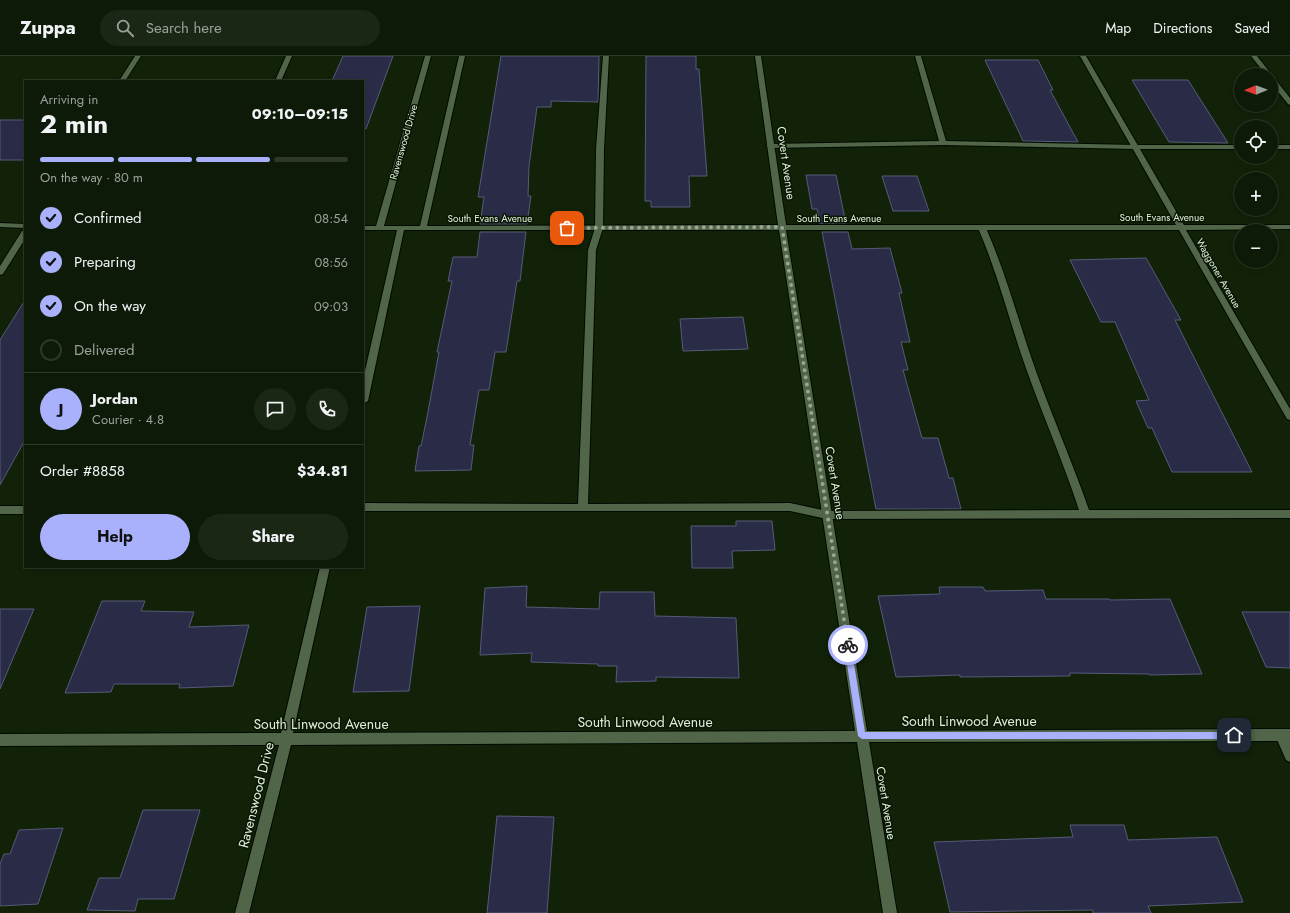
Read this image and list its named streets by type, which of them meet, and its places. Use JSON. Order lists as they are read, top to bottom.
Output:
{
  "streets": {
    "street": [
      "Ravenswood Drive",
      "Covert Avenue",
      "South Evans Avenue",
      "Waggoner Avenue",
      "South Linwood Avenue"
    ]
  },
  "crossings": [
    ["Ravenswood Drive", "South Evans Avenue"],
    ["Ravenswood Drive", "South Linwood Avenue"],
    ["Covert Avenue", "South Evans Avenue"],
    ["Covert Avenue", "South Linwood Avenue"],
    ["South Evans Avenue", "Waggoner Avenue"]
  ],
  "north": "left",
  "page": {
    "header": "Zuppa",
    "search": "Search here",
    "nav": ["Map", "Directions", "Saved"],
    "map_buttons": ["+", "−"],
    "heading": ["2 min", "Arriving in", "09:10–09:15"],
    "panel": [
      "Jordan",
      "Courier · 4.8",
      "Order #8858",
      "$34.81"
    ],
    "bar": "On the way · 80 m",
    "list": [
      ["Confirmed", "08:54"],
      ["Preparing", "08:56"],
      ["On the way", "09:03"],
      "Delivered"
    ],
    "round": "J",
    "buttons": ["Help", "Share"]
  }
}
